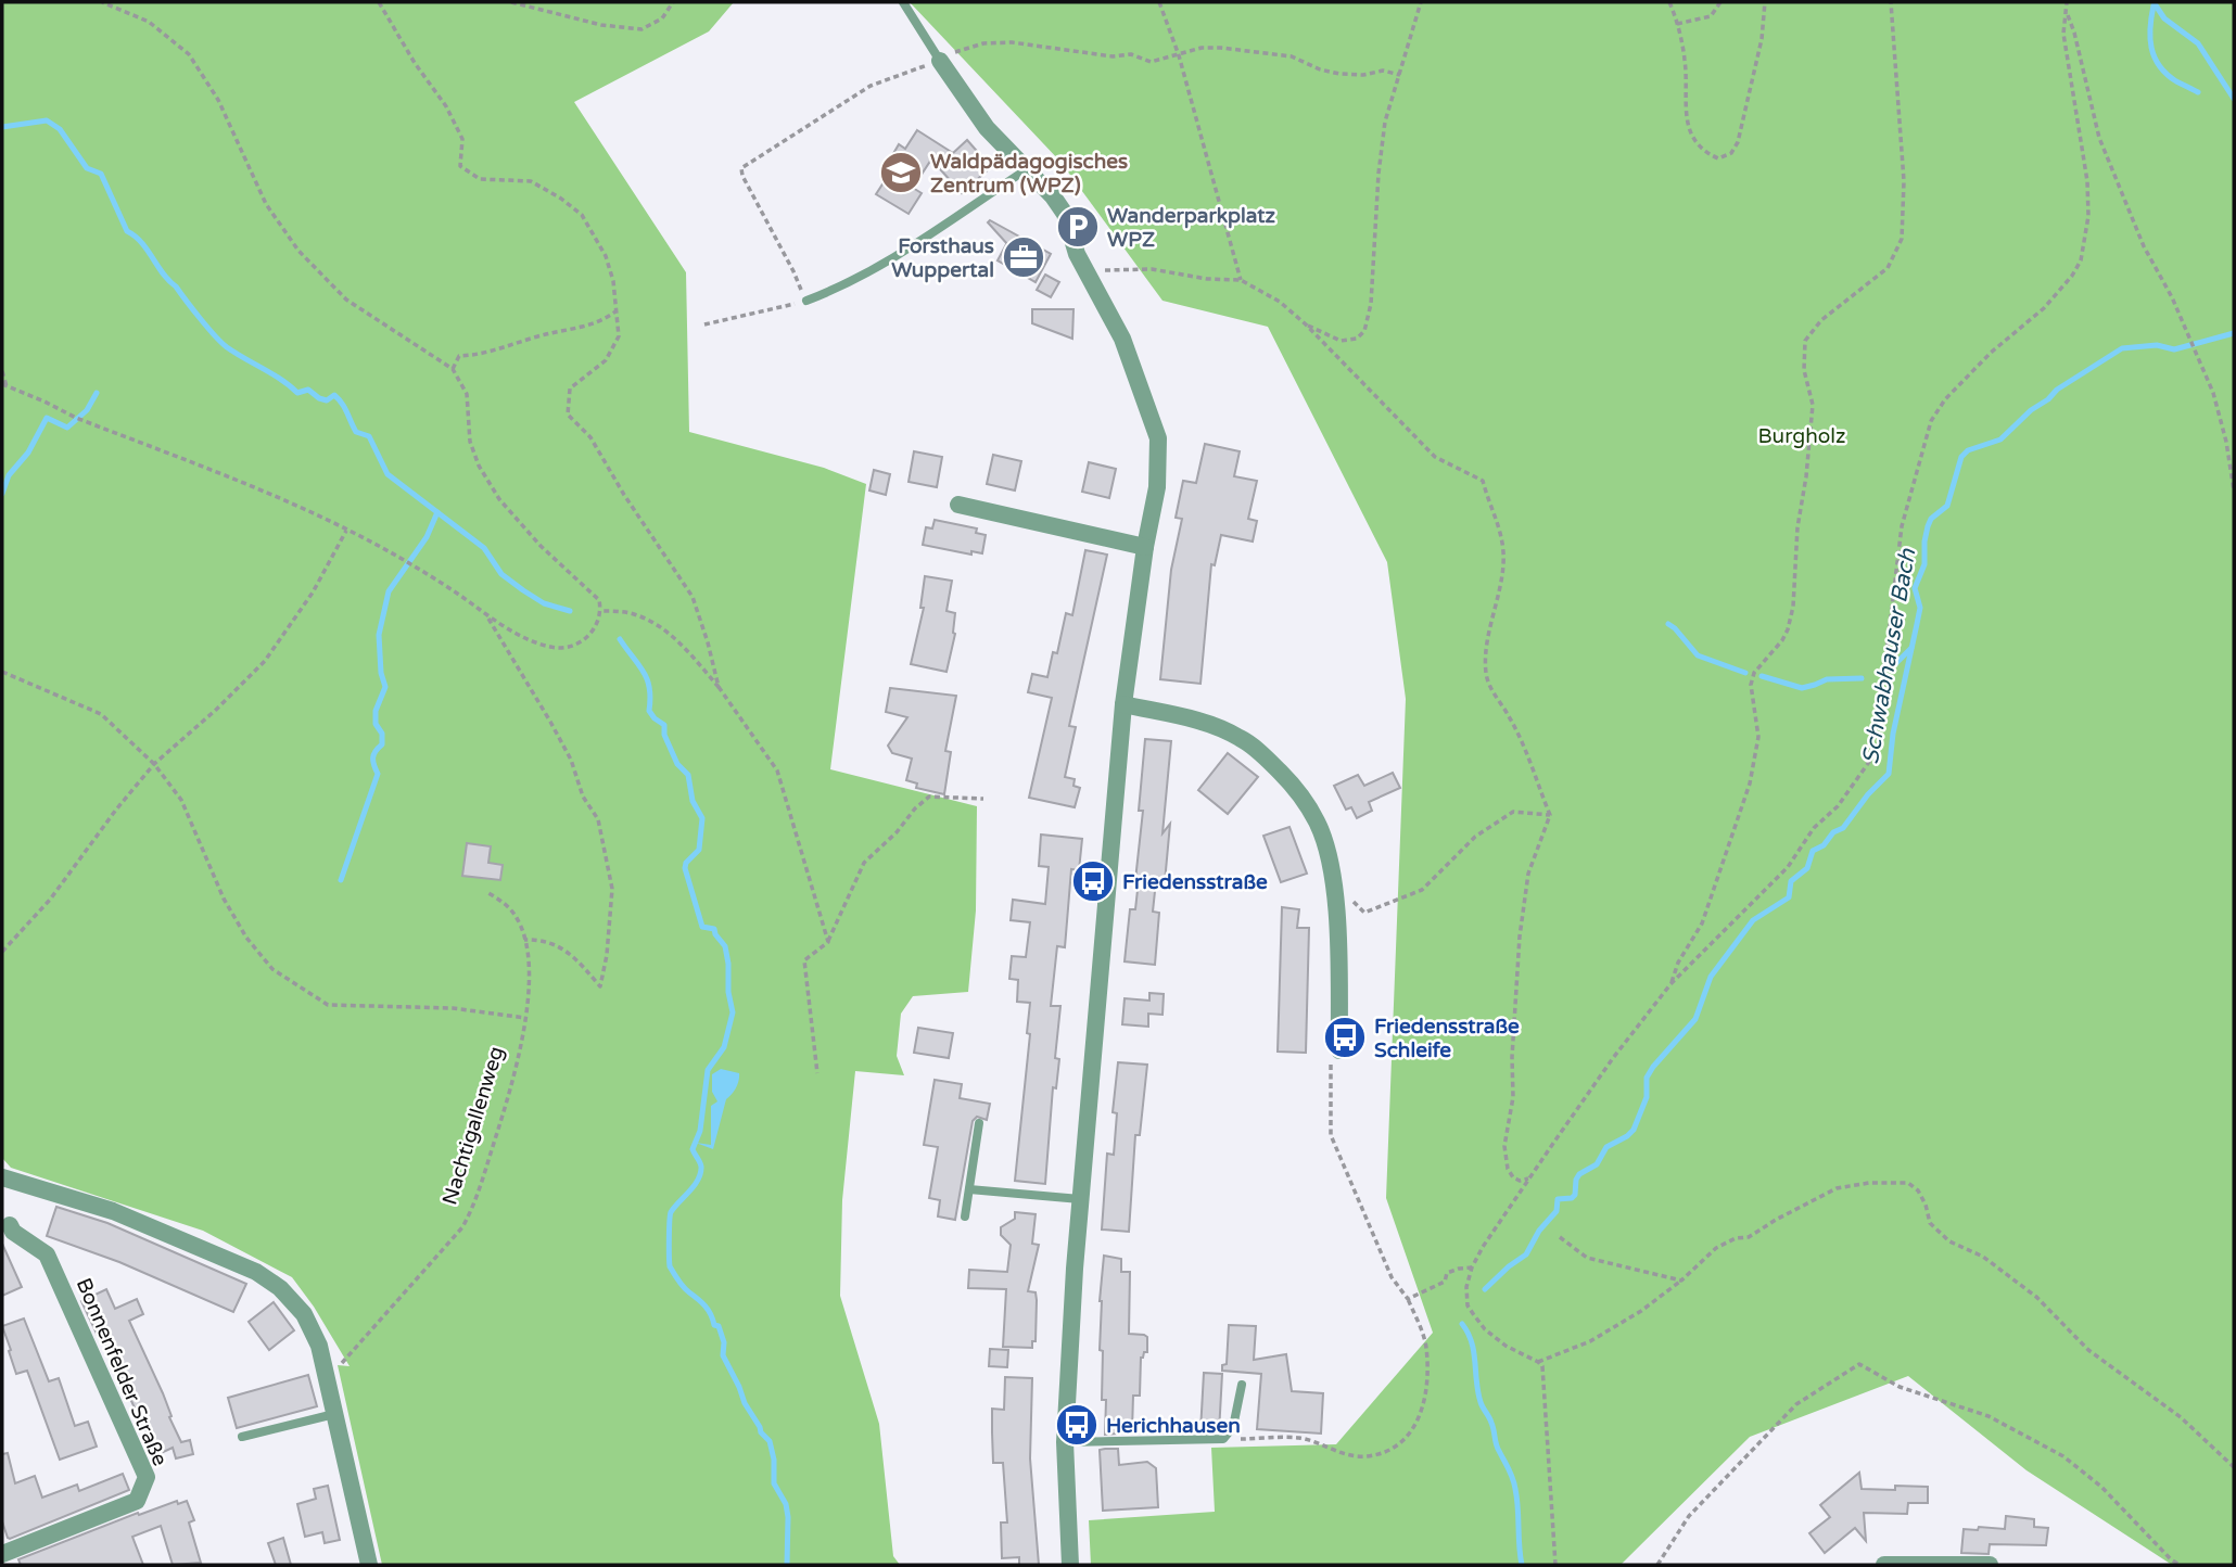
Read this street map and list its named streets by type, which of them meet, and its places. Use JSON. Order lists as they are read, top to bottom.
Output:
{
  "streets": {
    "street": ["Bonnenfelder Straße"],
    "path": ["Nachtigallenweg"]
  },
  "water": ["Schwabhauser Bach"],
  "parks": ["Burgholz"],
  "places": {
    "school or university": ["Waldpädagogisches Zentrum (WPZ)"],
    "parking": ["Wanderparkplatz WPZ"],
    "office": ["Forsthaus Wuppertal"],
    "bus stop": ["Friedensstraße", "Friedensstraße Schleife", "Herichhausen"]
  }
}
